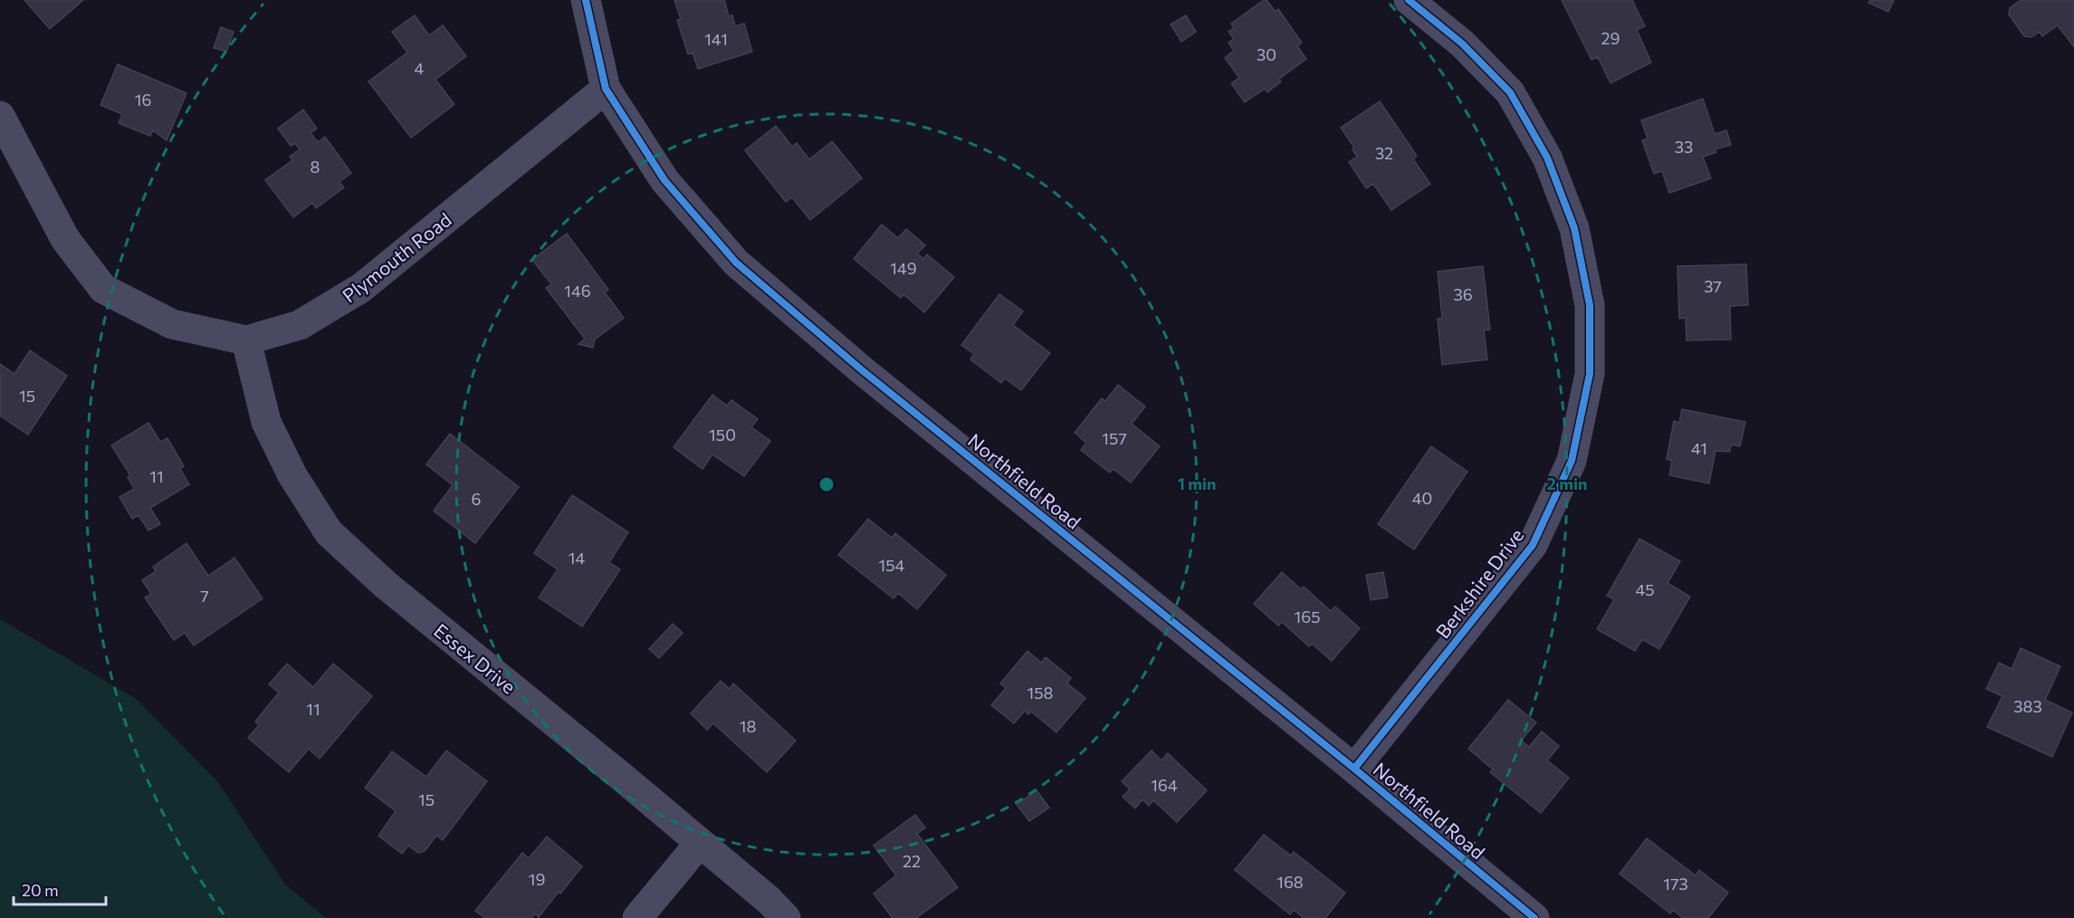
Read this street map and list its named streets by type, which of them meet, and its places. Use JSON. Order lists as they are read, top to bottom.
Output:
{
  "streets": {
    "street": [
      "Plymouth Road",
      "Northfield Road",
      "Berkshire Drive",
      "Essex Drive"
    ]
  },
  "crossings": [
    ["Plymouth Road", "Northfield Road"],
    ["Plymouth Road", "Essex Drive"],
    ["Northfield Road", "Berkshire Drive"]
  ],
  "house_numbers": [
    "29",
    "141",
    "30",
    "4",
    "16",
    "33",
    "32",
    "8",
    "149",
    "37",
    "146",
    "36",
    "15",
    "150",
    "157",
    "41",
    "11",
    "40",
    "6",
    "14",
    "154",
    "45",
    "7",
    "165",
    "158",
    "383",
    "11",
    "18",
    "164",
    "15",
    "22",
    "19",
    "168",
    "173"
  ],
  "scale_bar": "20 m",
  "rings": ["1 min", "2 min"]
}
